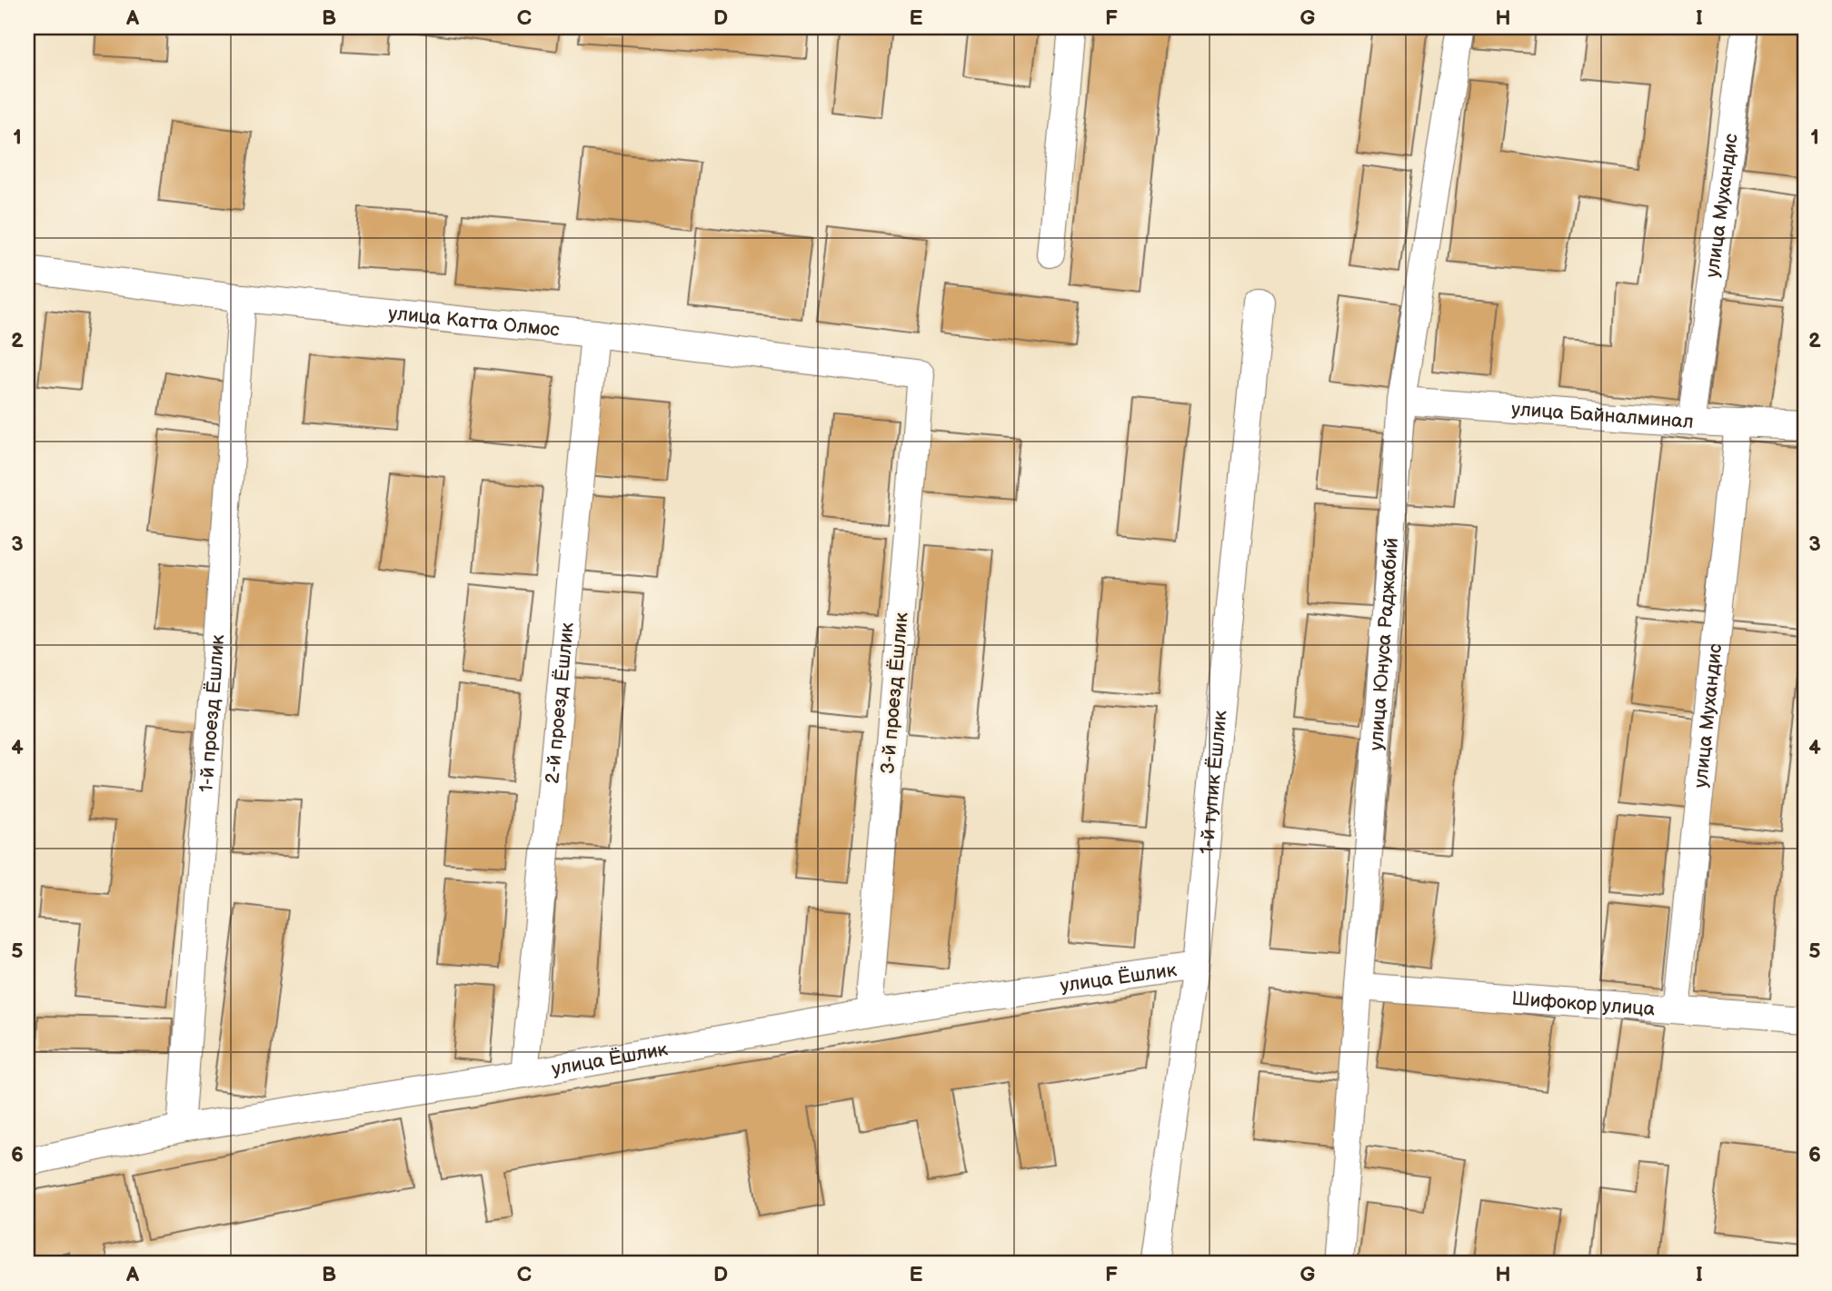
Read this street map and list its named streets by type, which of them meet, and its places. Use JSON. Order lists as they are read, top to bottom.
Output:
{
  "streets": {
    "street": [
      "улица Мухандис",
      "улица Катта Олмос",
      "улица Байналминал",
      "улица Юнуса Раджабий",
      "3-й проезд Ёшлик",
      "2-й проезд Ёшлик",
      "1-й проезд Ёшлик",
      "1-й тупик Ёшлик",
      "улица Ёшлик",
      "Шифокор улица"
    ]
  },
  "crossings": [
    ["улица Мухандис", "улица Байналминал"],
    ["улица Мухандис", "Шифокор улица"],
    ["улица Катта Олмос", "3-й проезд Ёшлик"],
    ["улица Катта Олмос", "2-й проезд Ёшлик"],
    ["улица Катта Олмос", "1-й проезд Ёшлик"],
    ["улица Байналминал", "улица Юнуса Раджабий"],
    ["улица Юнуса Раджабий", "Шифокор улица"],
    ["3-й проезд Ёшлик", "улица Ёшлик"],
    ["2-й проезд Ёшлик", "улица Ёшлик"],
    ["1-й проезд Ёшлик", "улица Ёшлик"],
    ["1-й тупик Ёшлик", "улица Ёшлик"]
  ],
  "grid": {
    "columns": [
      "A",
      "B",
      "C",
      "D",
      "E",
      "F",
      "G",
      "H",
      "I"
    ],
    "rows": [
      "1",
      "2",
      "3",
      "4",
      "5",
      "6"
    ]
  }
}
